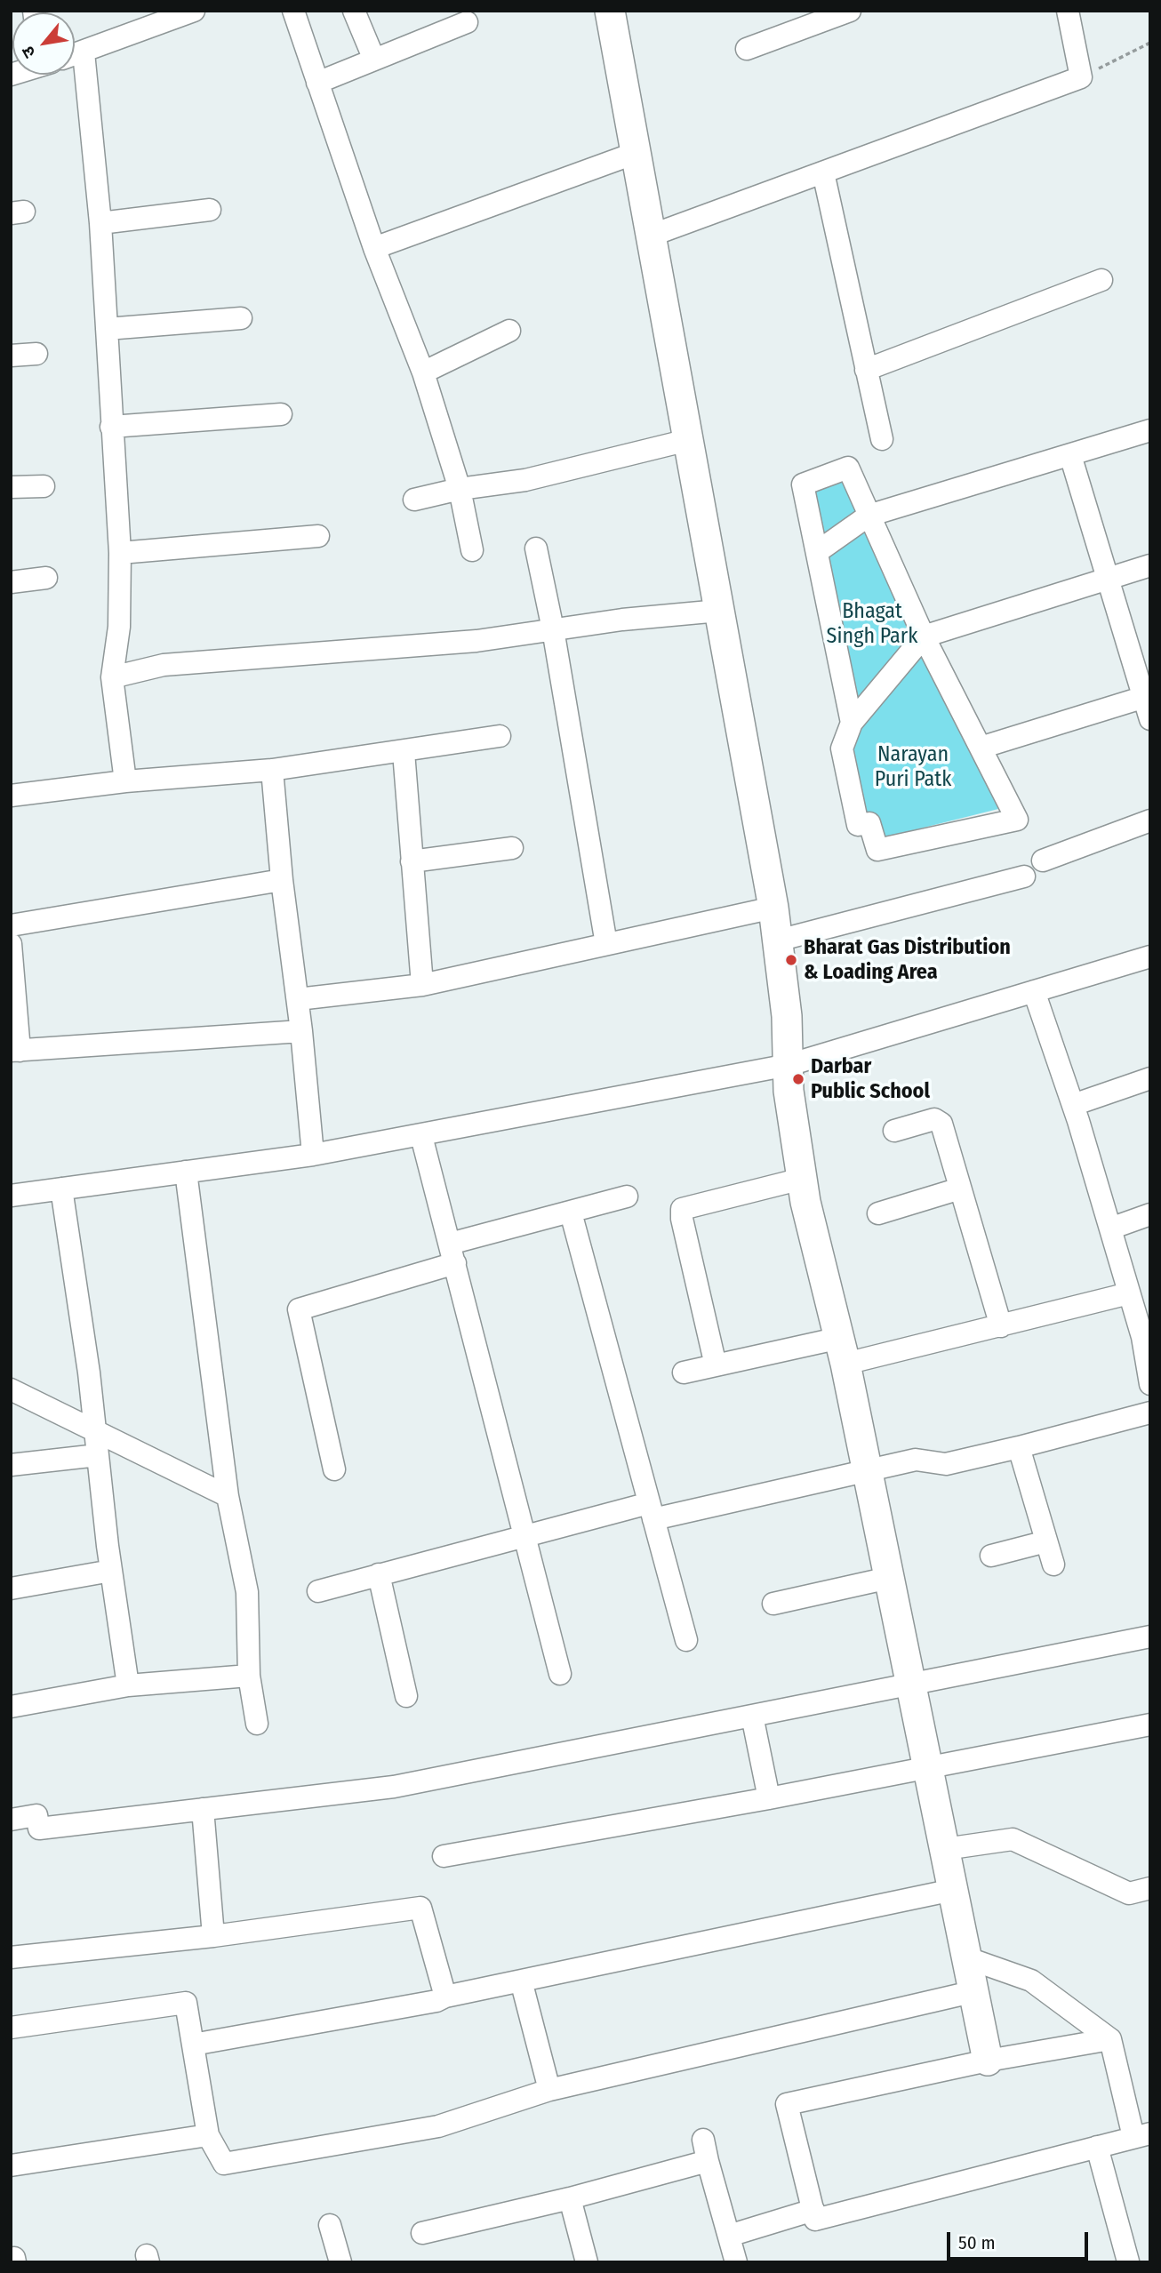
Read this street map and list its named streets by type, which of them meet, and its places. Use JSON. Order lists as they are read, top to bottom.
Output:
{
  "parks": ["Bhagat Singh Park", "Narayan Puri Patk"],
  "places": ["Bharat Gas Distribution & Loading Area", "Darbar Public School"],
  "scale_bar": "50 m",
  "north": "bottom left"
}
